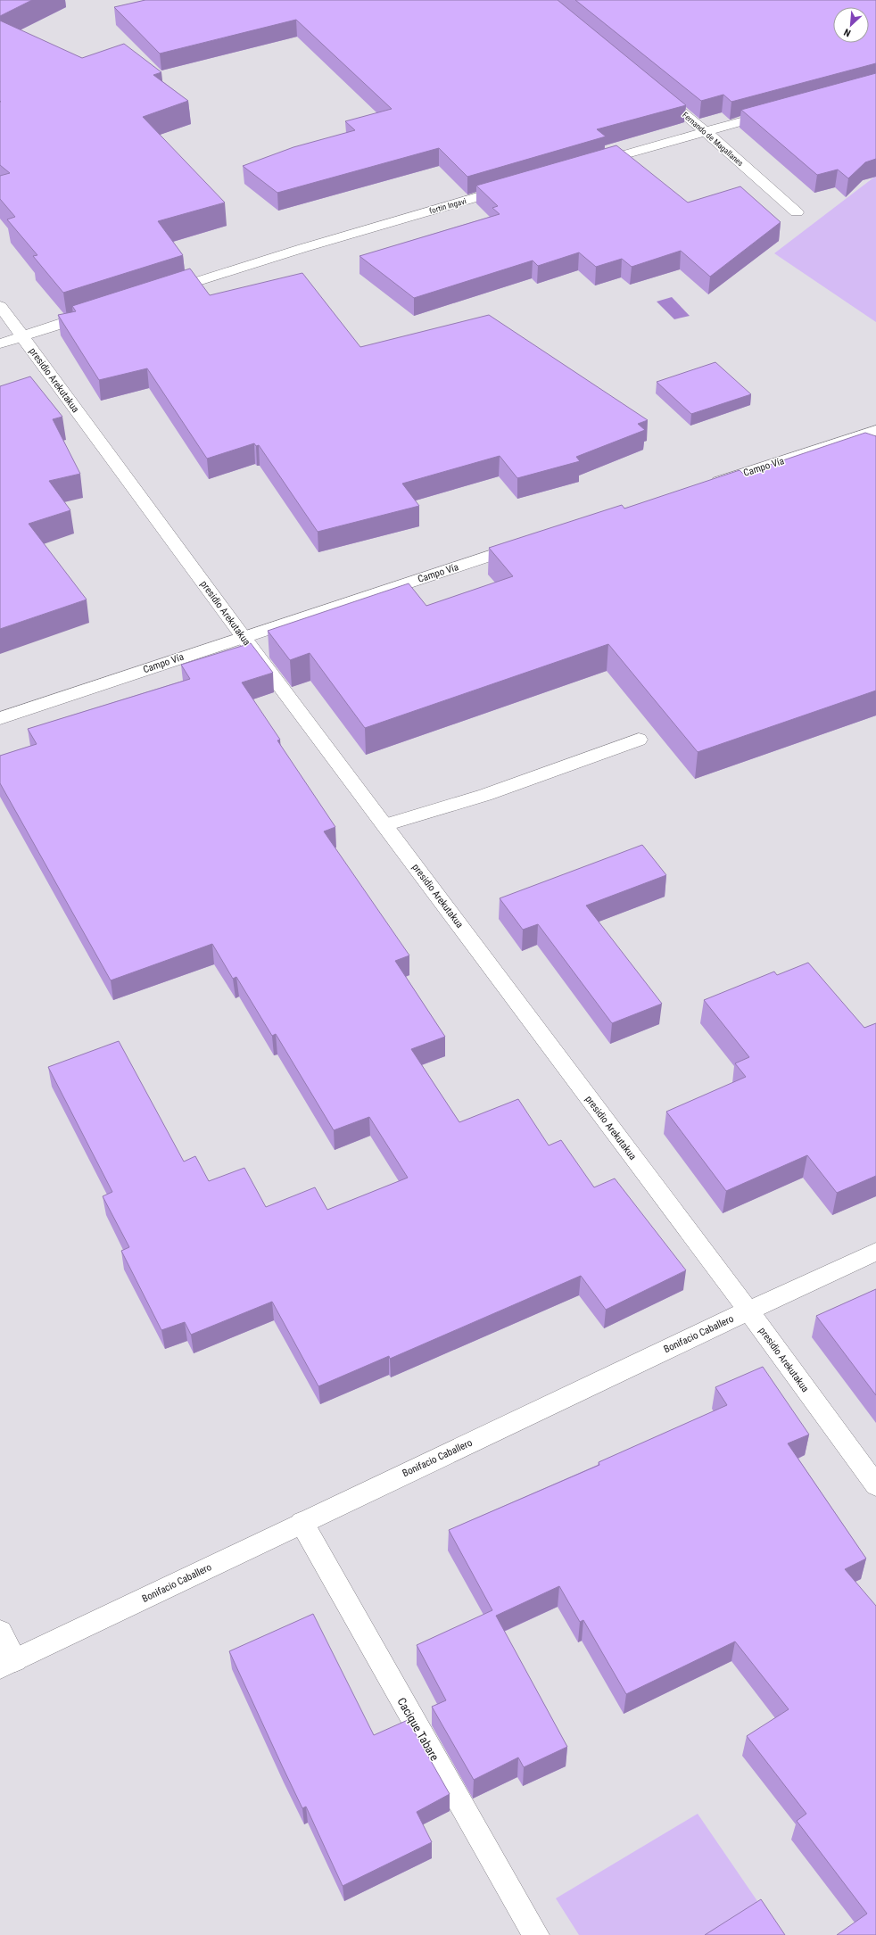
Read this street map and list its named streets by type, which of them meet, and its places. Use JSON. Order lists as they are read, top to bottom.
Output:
{
  "streets": {
    "street": [
      "Fernando de Magallanes",
      "fortin Ingavi",
      "presidio Arekutakua",
      "Campo Vía",
      "Bonifacio Caballero",
      "Cacique Tabare"
    ]
  },
  "crossings": [
    ["presidio Arekutakua", "Campo Vía"],
    ["presidio Arekutakua", "Bonifacio Caballero"],
    ["Bonifacio Caballero", "Cacique Tabare"]
  ],
  "north": "bottom left"
}
